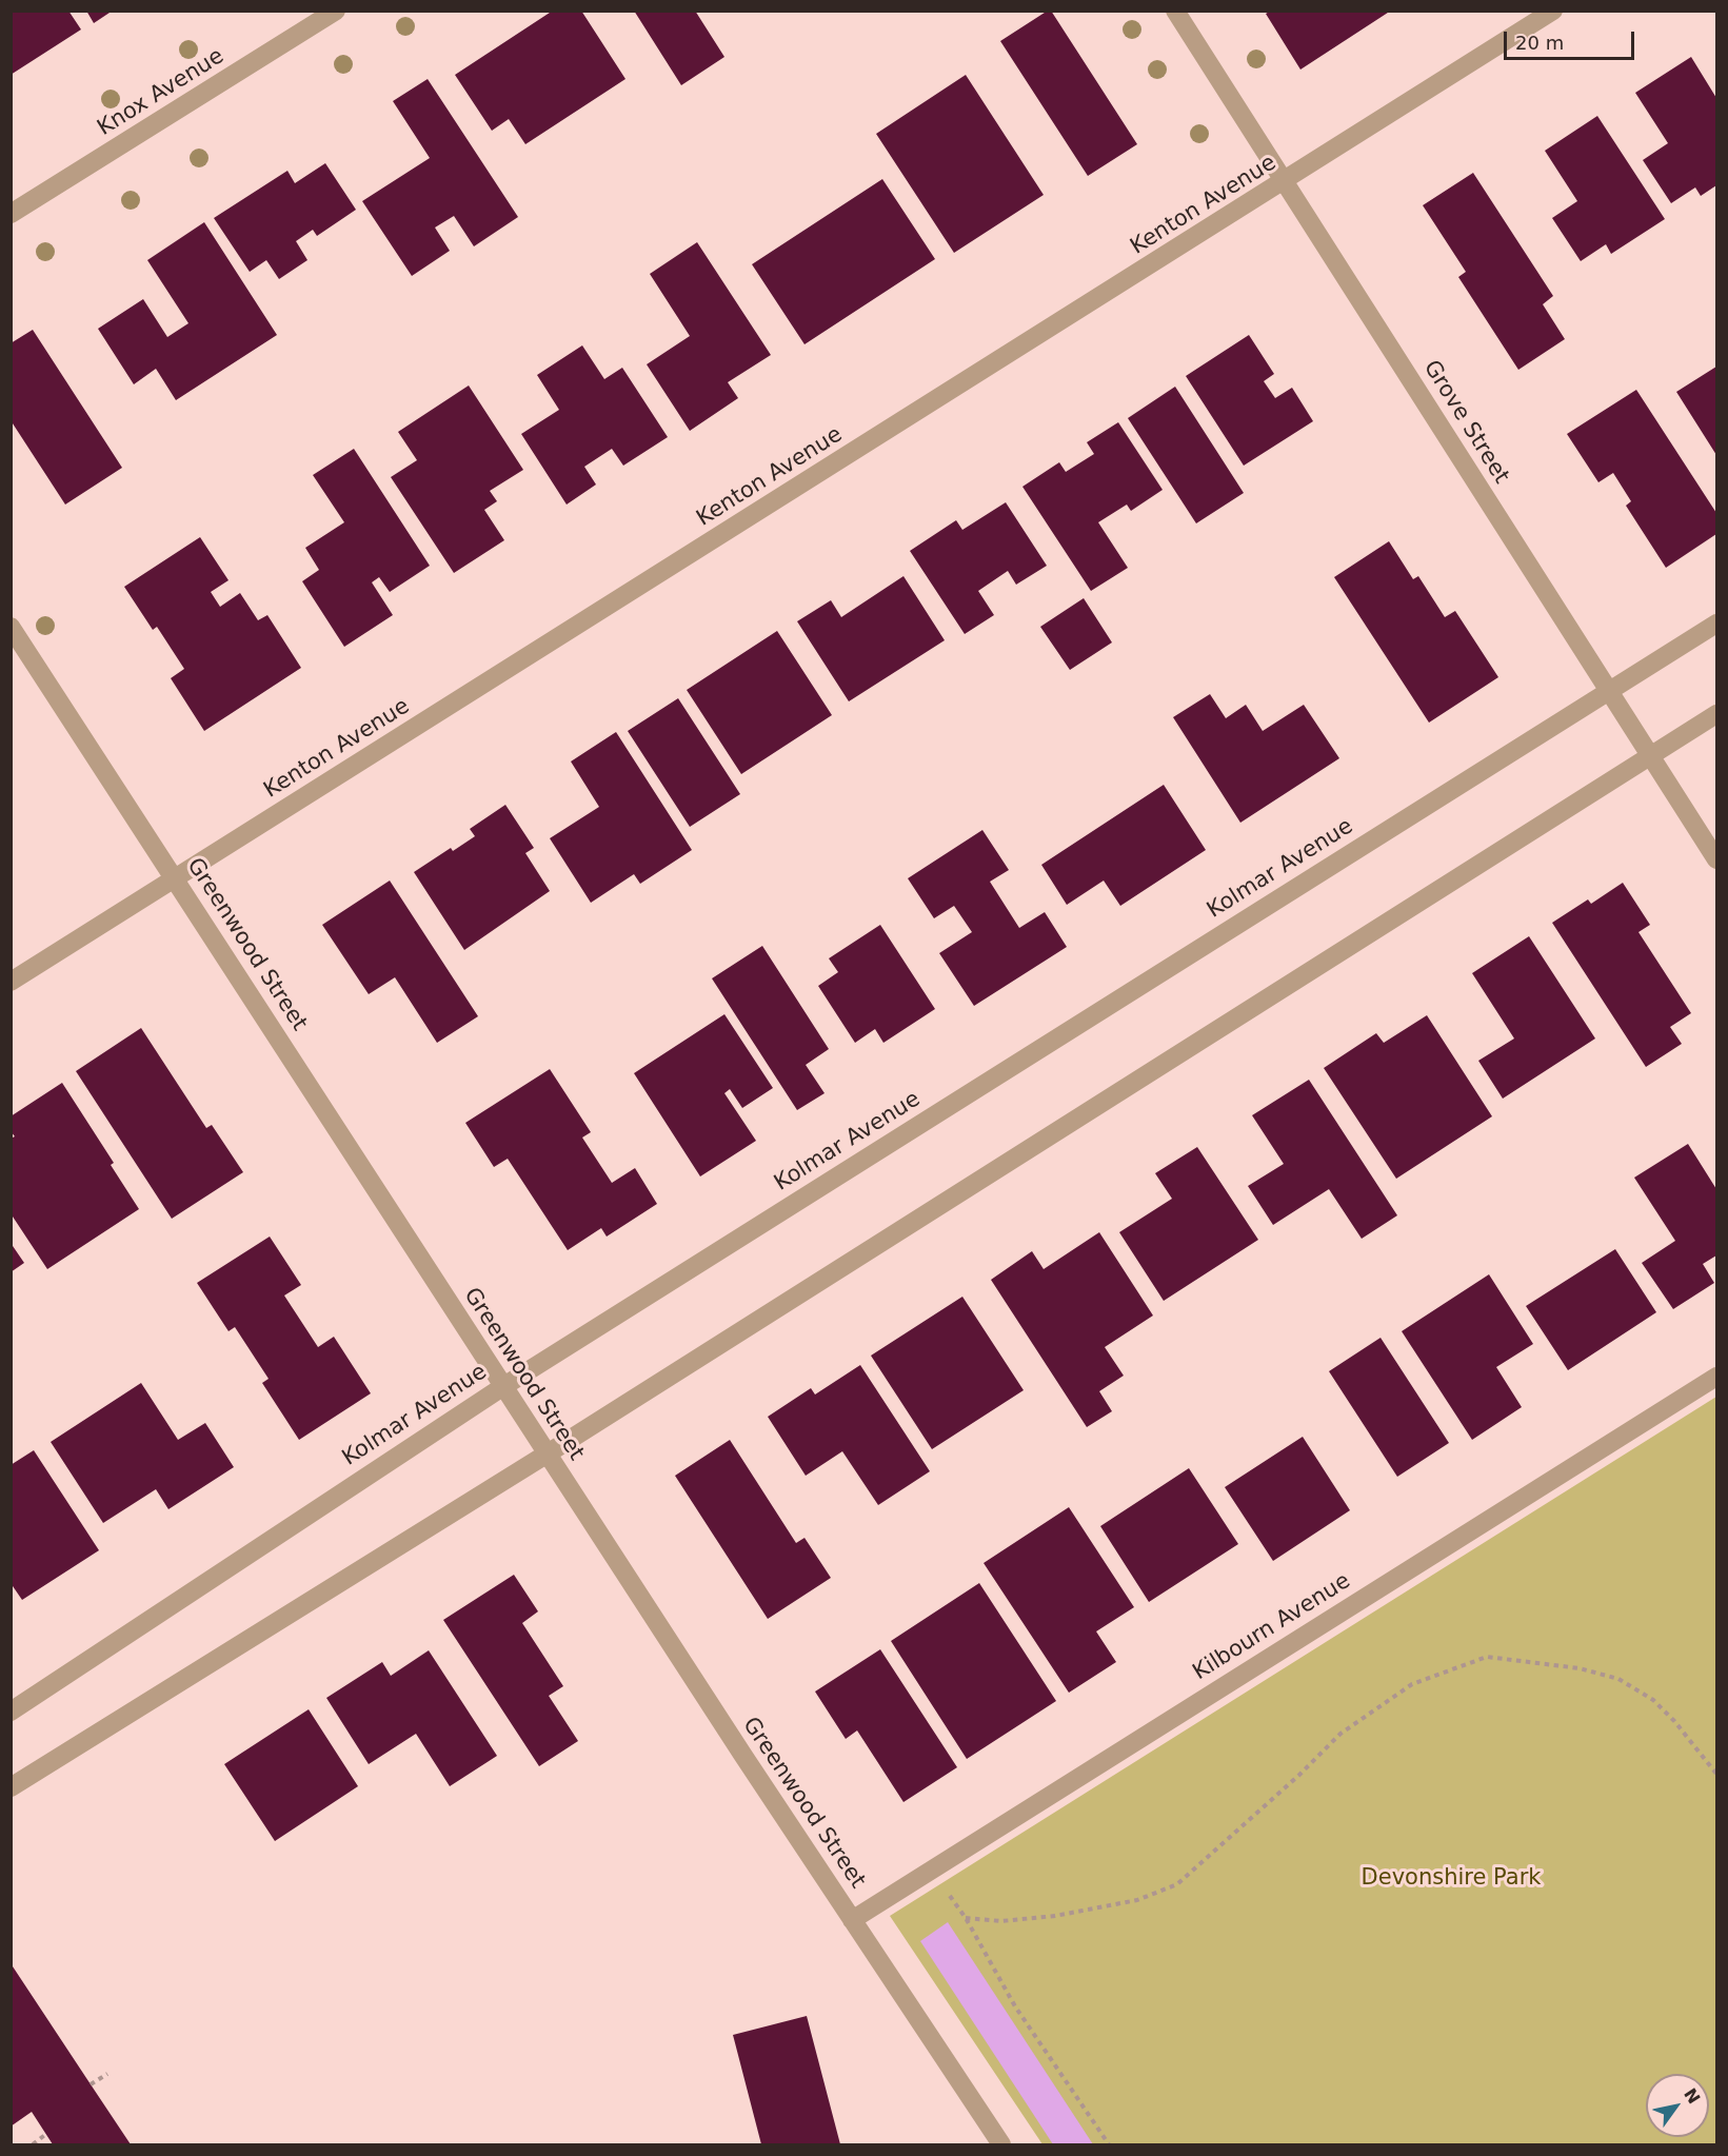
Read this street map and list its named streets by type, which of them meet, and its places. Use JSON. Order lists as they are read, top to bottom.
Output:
{
  "streets": {
    "street": [
      "Knox Avenue",
      "Kenton Avenue",
      "Grove Street",
      "Kolmar Avenue",
      "Greenwood Street",
      "Kilbourn Avenue"
    ]
  },
  "crossings": [
    ["Kenton Avenue", "Grove Street"],
    ["Kenton Avenue", "Greenwood Street"],
    ["Grove Street", "Kolmar Avenue"],
    ["Kolmar Avenue", "Greenwood Street"],
    ["Greenwood Street", "Kilbourn Avenue"]
  ],
  "parks": ["Devonshire Park"],
  "scale_bar": "20 m",
  "north": "top right"
}
